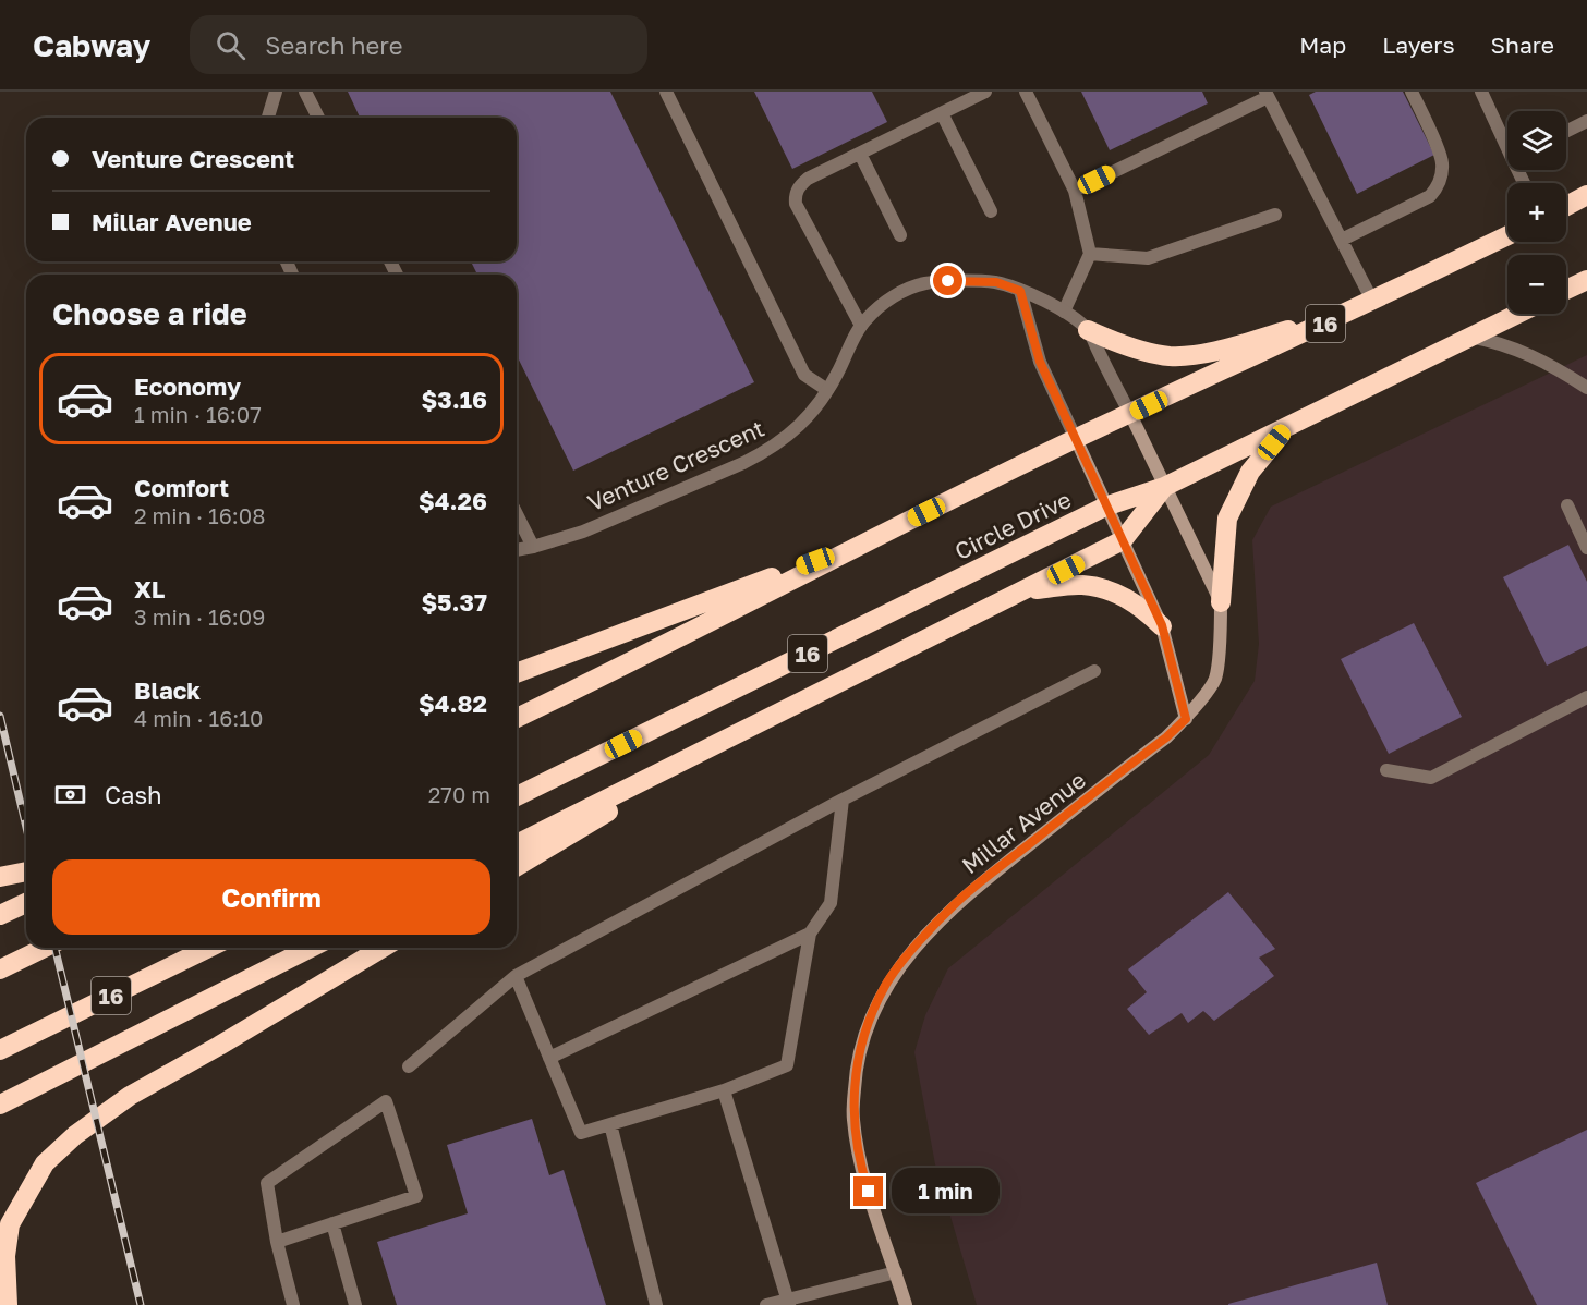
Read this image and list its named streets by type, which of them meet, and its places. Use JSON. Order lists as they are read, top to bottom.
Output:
{
  "streets": {
    "highway": ["16", "Circle Drive"],
    "street": ["Venture Crescent", "Millar Avenue"]
  },
  "crossings": [
    ["16", "Venture Crescent"],
    ["16", "Millar Avenue"],
    ["Venture Crescent", "Millar Avenue"],
    ["Circle Drive", "Millar Avenue"]
  ],
  "page": {
    "header": "Cabway",
    "search": "Search here",
    "nav": ["Map", "Layers", "Share"],
    "map_buttons": ["+", "−"],
    "banner": ["Venture Crescent", "Millar Avenue"],
    "heading": "Choose a ride",
    "list": [
      {
        "name": "Economy",
        "note": "1 min · 16:07",
        "value": "$3.16"
      },
      {
        "name": "Comfort",
        "note": "2 min · 16:08",
        "value": "$4.26"
      },
      {
        "name": "XL",
        "note": "3 min · 16:09",
        "value": "$5.37"
      },
      {
        "name": "Black",
        "note": "4 min · 16:10",
        "value": "$4.82"
      }
    ],
    "pay": ["Cash", "270 m"],
    "buttons": "Confirm",
    "bubble": "1 min"
  }
}
